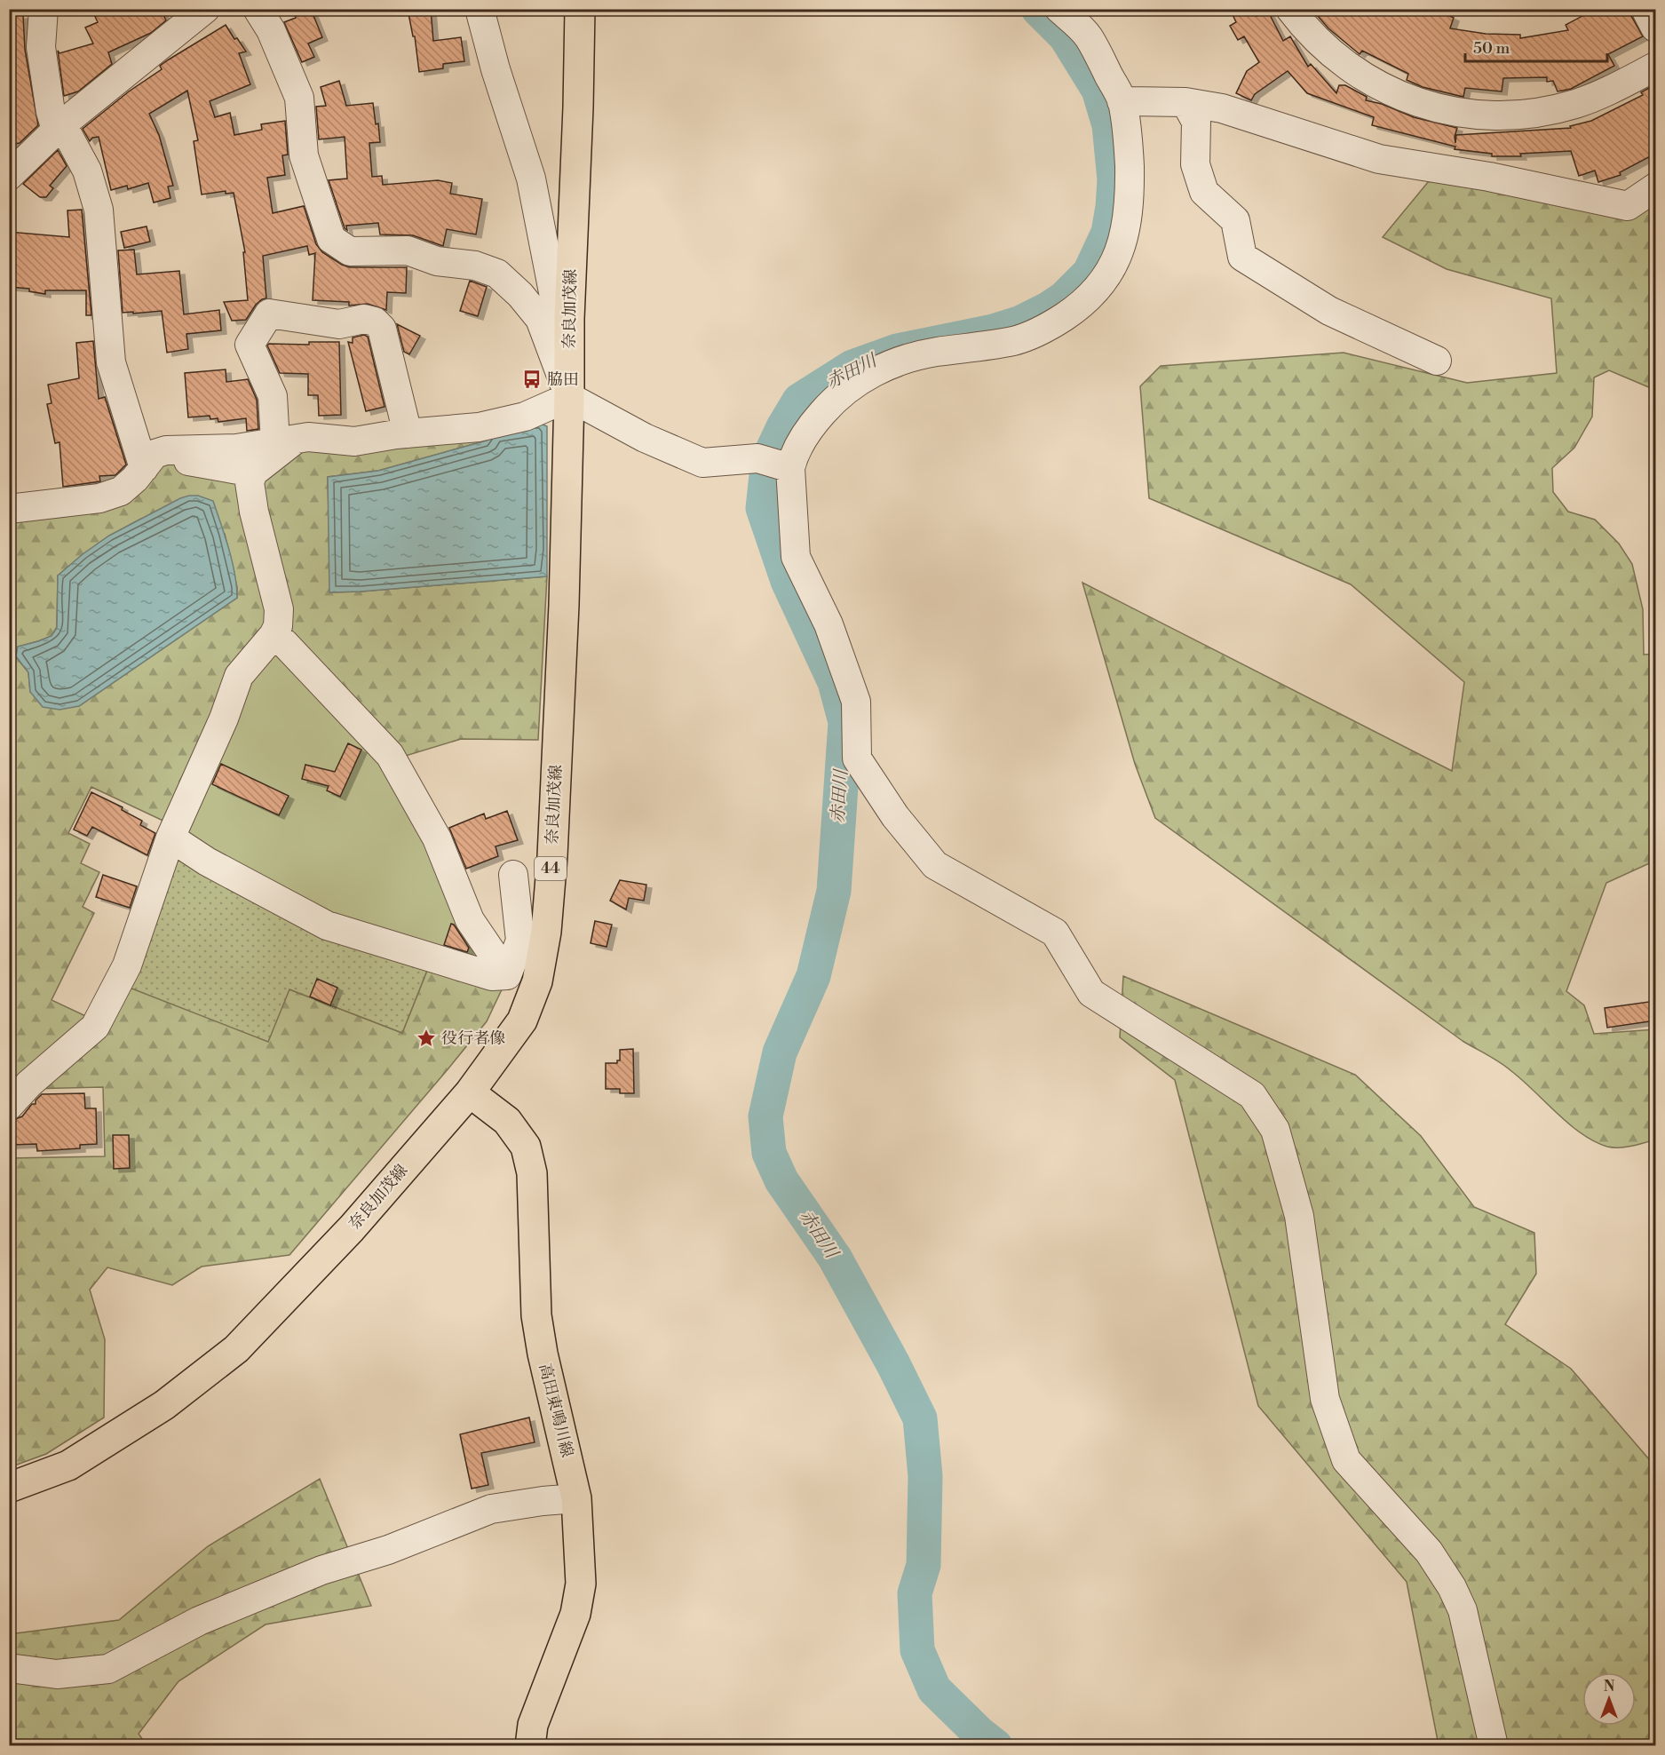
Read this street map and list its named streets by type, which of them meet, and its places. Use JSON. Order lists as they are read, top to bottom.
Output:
{
  "streets": {
    "main road": ["奈良加茂線", "44", "高田東鳴川線"]
  },
  "crossings": [
    ["奈良加茂線", "高田東鳴川線"]
  ],
  "water": ["赤田川"],
  "places": {
    "bus stop": ["脇田"],
    "place": ["役行者像"]
  },
  "scale_bar": "50 m",
  "north": "top"
}
